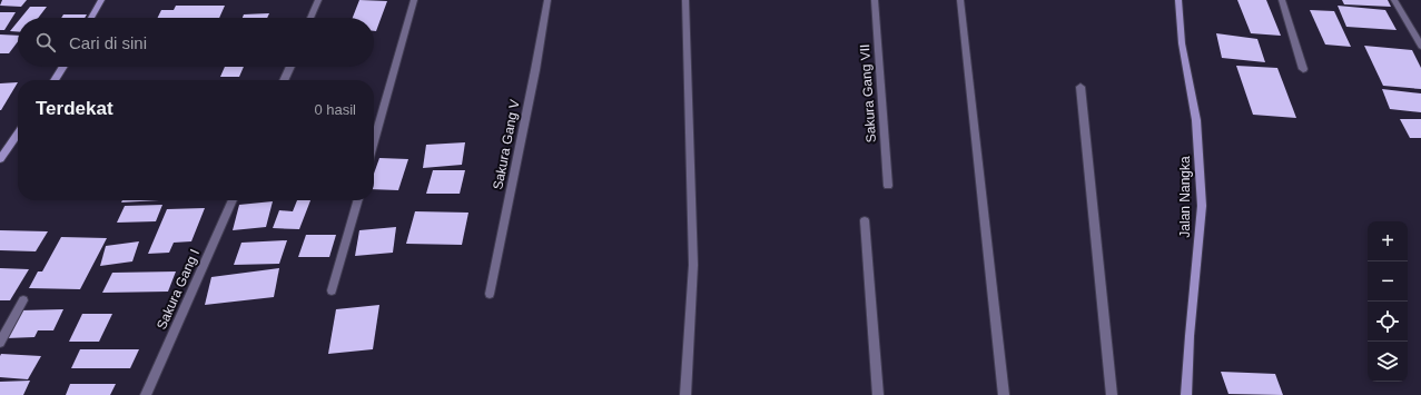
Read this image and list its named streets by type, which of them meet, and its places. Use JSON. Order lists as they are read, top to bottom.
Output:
{
  "streets": {
    "main road": ["Jalan Nangka"],
    "street": ["Sakura Gang VII", "Sakura Gang V", "Sakura Gang I"]
  },
  "page": {
    "search": "Cari di sini",
    "heading": ["Terdekat", "0 hasil"],
    "map_buttons": ["+", "−"]
  }
}
